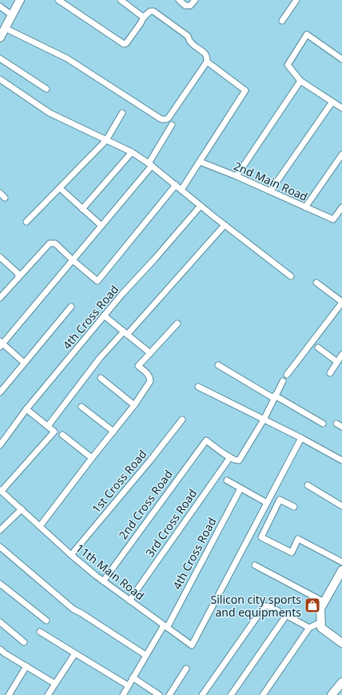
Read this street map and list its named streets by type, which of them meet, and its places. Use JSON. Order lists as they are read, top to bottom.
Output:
{
  "streets": {
    "street": [
      "2nd Main Road",
      "4th Cross Road",
      "1st Cross Road",
      "2nd Cross Road",
      "3rd Cross Road",
      "11th Main Road"
    ]
  },
  "crossings": [
    ["4th Cross Road", "11th Main Road"],
    ["1st Cross Road", "11th Main Road"],
    ["2nd Cross Road", "3rd Cross Road"],
    ["2nd Cross Road", "11th Main Road"],
    ["3rd Cross Road", "11th Main Road"]
  ],
  "places": {
    "shop": ["Silicon city sports and equipments"]
  }
}
